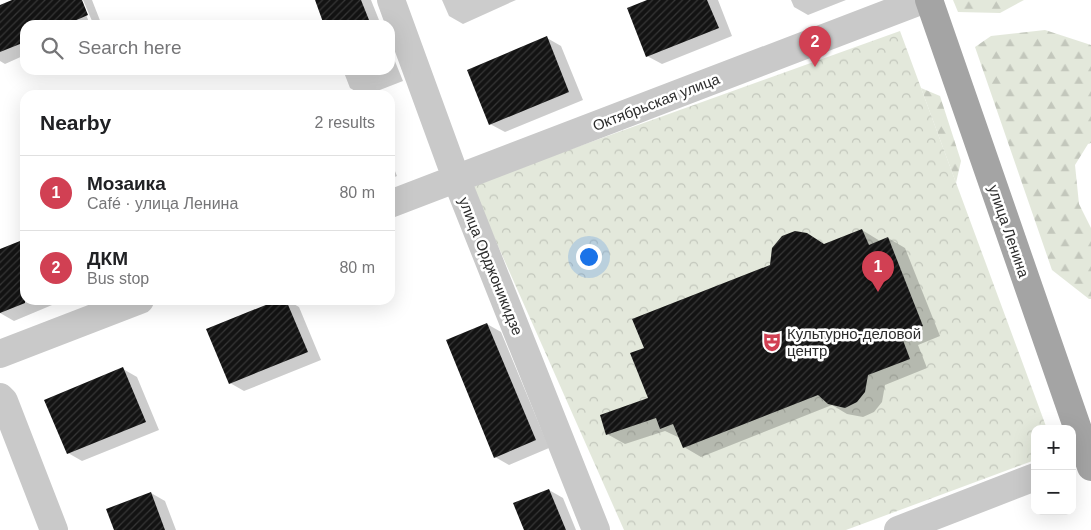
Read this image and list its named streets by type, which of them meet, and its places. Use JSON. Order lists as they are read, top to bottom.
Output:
{
  "streets": {
    "main road": ["улица Ленина"],
    "street": ["Октябрьская улица", "улица Орджоникидзе"]
  },
  "crossings": [
    ["Октябрьская улица", "улица Орджоникидзе"]
  ],
  "places": {
    "theatre": ["Культурно-деловой центр"]
  },
  "page": {
    "search": "Search here",
    "pins": ["2", "1"],
    "heading": ["Nearby", "2 results"],
    "list": [
      {
        "mark": "1",
        "name": "Мозаика",
        "note": "Café · улица Ленина",
        "value": "80 m"
      },
      {
        "mark": "2",
        "name": "ДКМ",
        "note": "Bus stop",
        "value": "80 m"
      }
    ],
    "map_buttons": ["+", "−"]
  }
}
